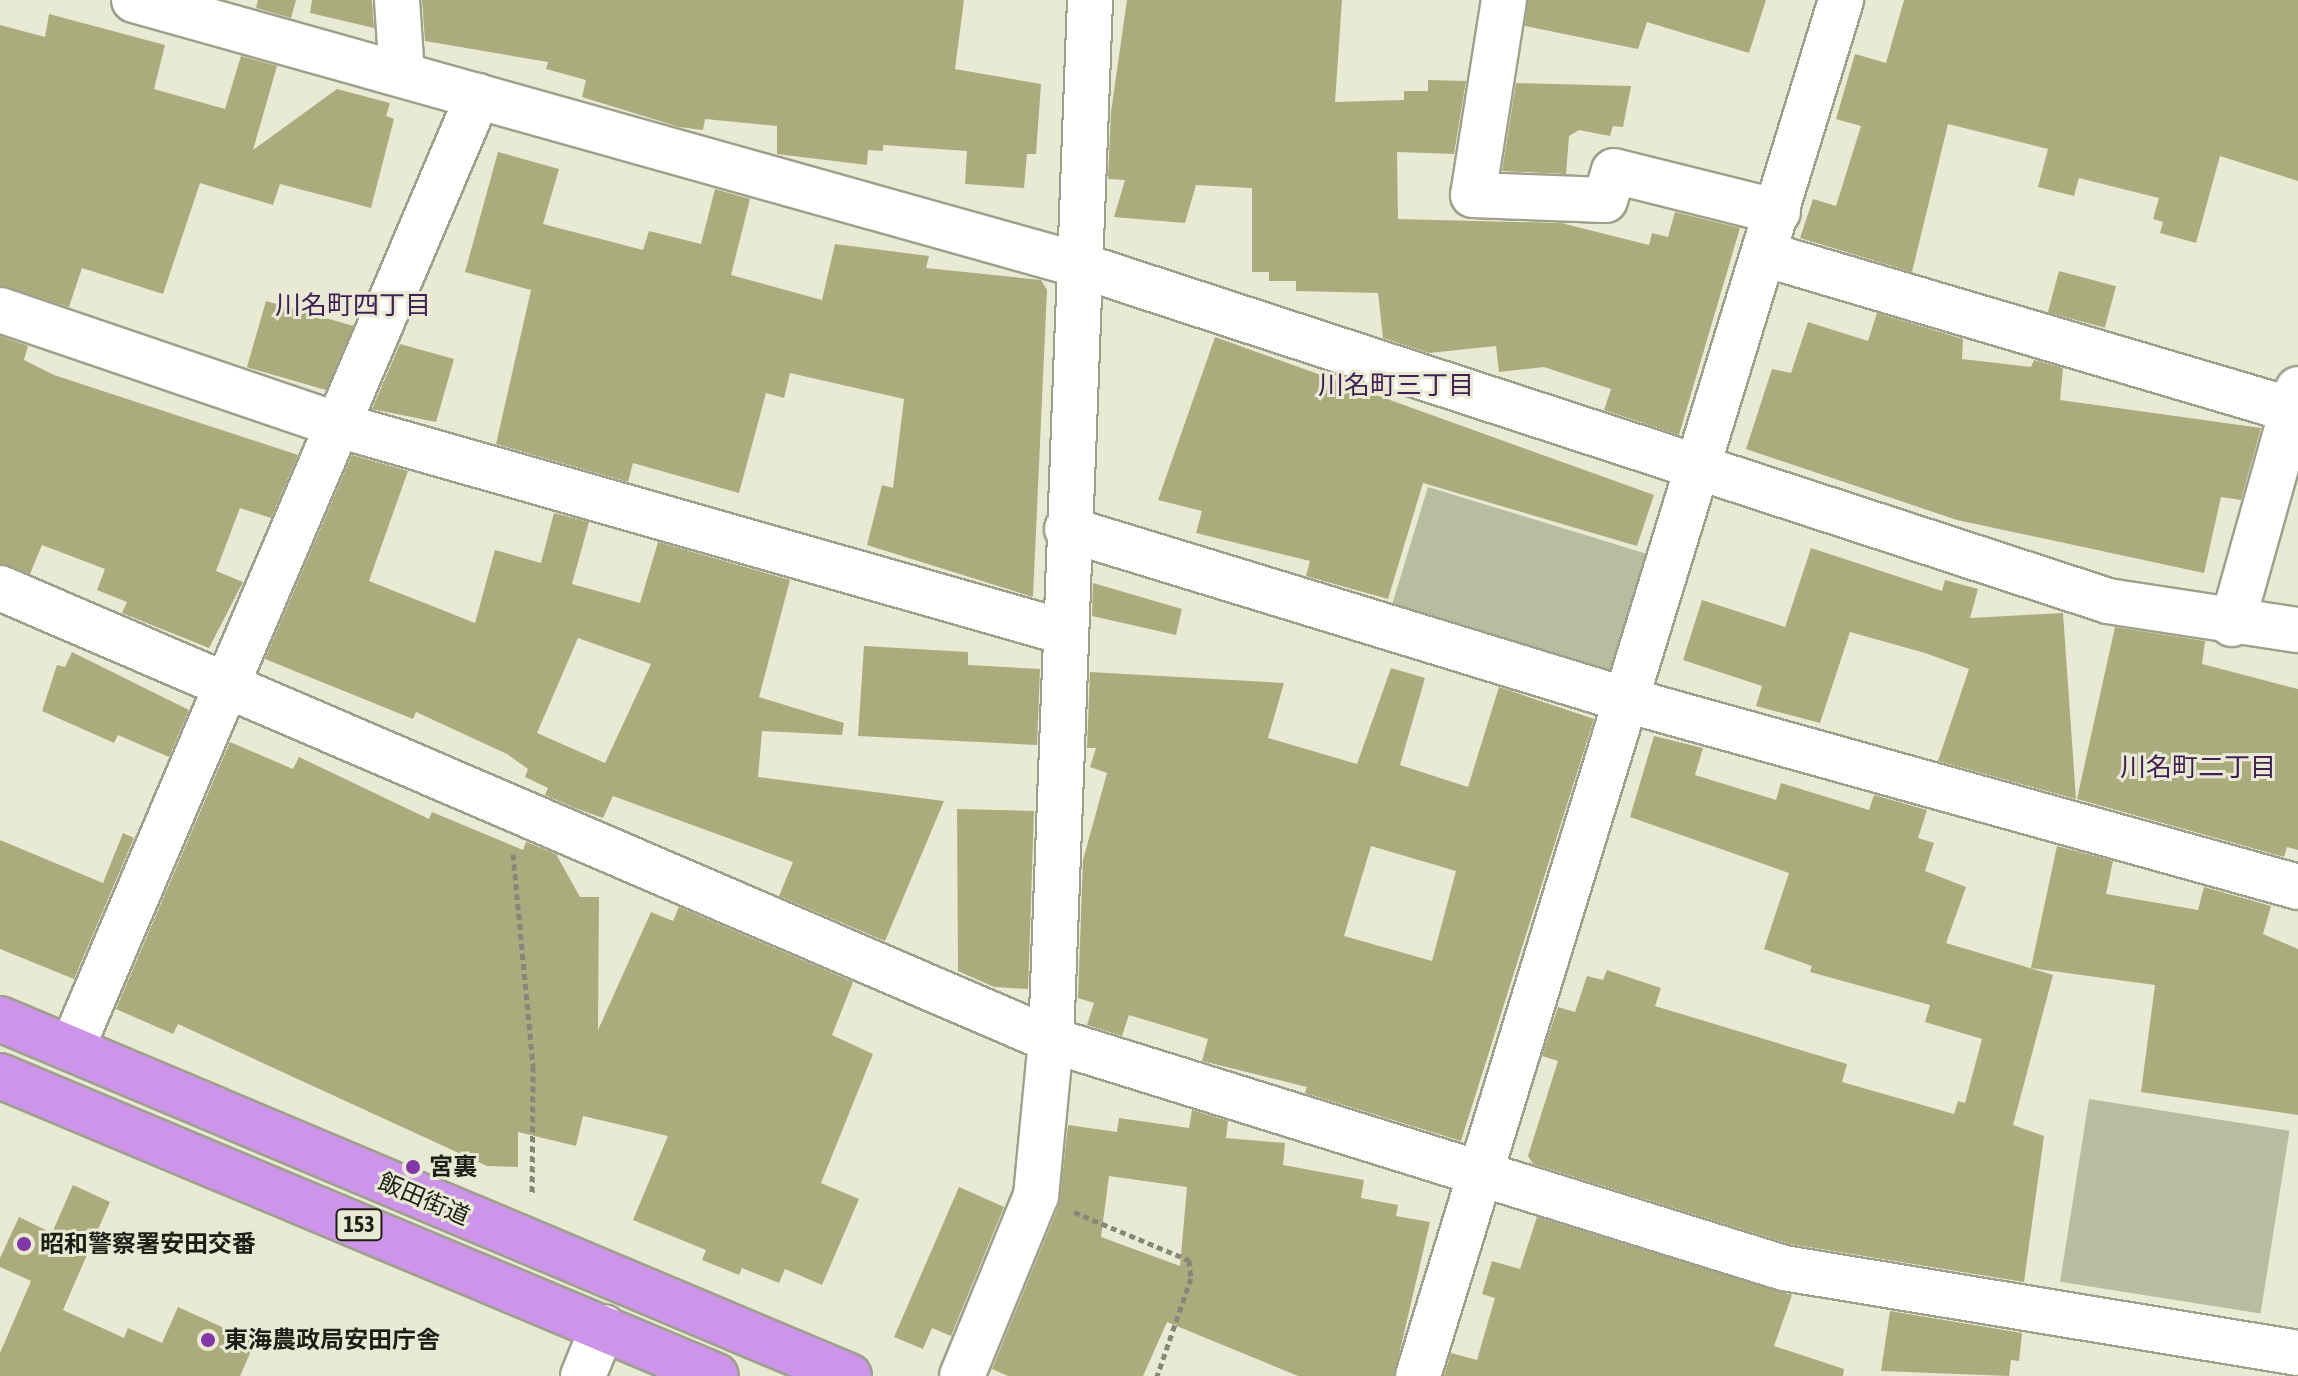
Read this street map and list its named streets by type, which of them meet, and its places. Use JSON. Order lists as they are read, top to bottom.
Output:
{
  "streets": {
    "highway": ["飯田街道", "153"]
  },
  "districts": ["川名町四丁目", "川名町三丁目", "川名町二丁目"],
  "places": ["宮裏", "昭和警察署安田交番", "東海農政局安田庁舎"]
}
